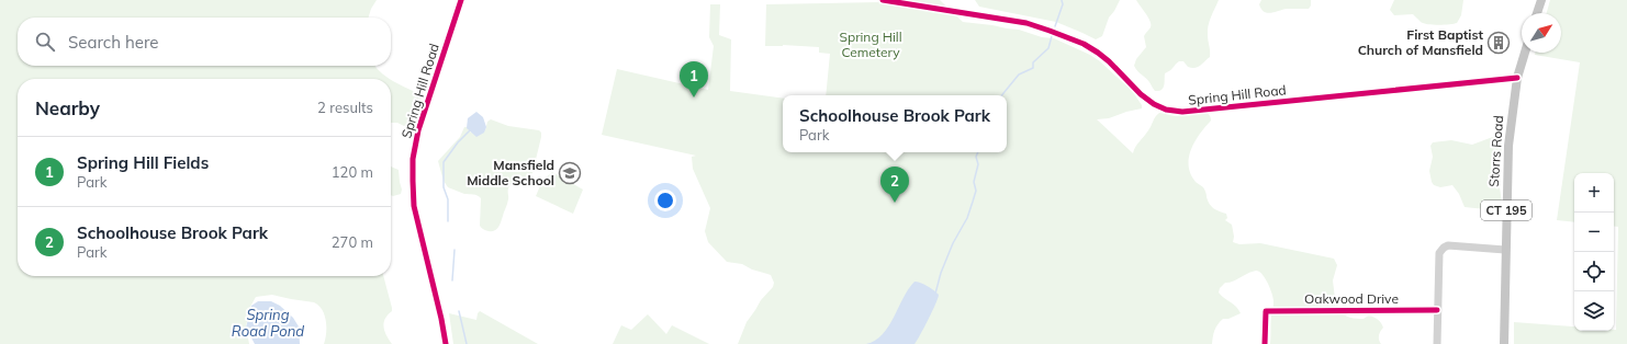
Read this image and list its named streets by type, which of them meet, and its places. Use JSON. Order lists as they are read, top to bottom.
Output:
{
  "streets": {
    "main road": ["Storrs Road", "CT 195"],
    "street": ["Spring Hill Road", "Oakwood Drive"]
  },
  "crossings": [
    ["Spring Hill Road", "Storrs Road"]
  ],
  "water": ["Spring Road Pond"],
  "parks": ["Spring Hill Cemetery"],
  "places": {
    "building": ["First Baptist Church of Mansfield"],
    "school or university": ["Mansfield Middle School"]
  },
  "north": "top right",
  "page": {
    "search": "Search here",
    "pins": ["1", "2"],
    "heading": ["Nearby", "2 results"],
    "popup": ["Schoolhouse Brook Park", "Park"],
    "list": [
      {
        "mark": "1",
        "name": "Spring Hill Fields",
        "note": "Park",
        "value": "120 m"
      },
      {
        "mark": "2",
        "name": "Schoolhouse Brook Park",
        "note": "Park",
        "value": "270 m"
      }
    ],
    "map_buttons": ["+", "−"]
  }
}
